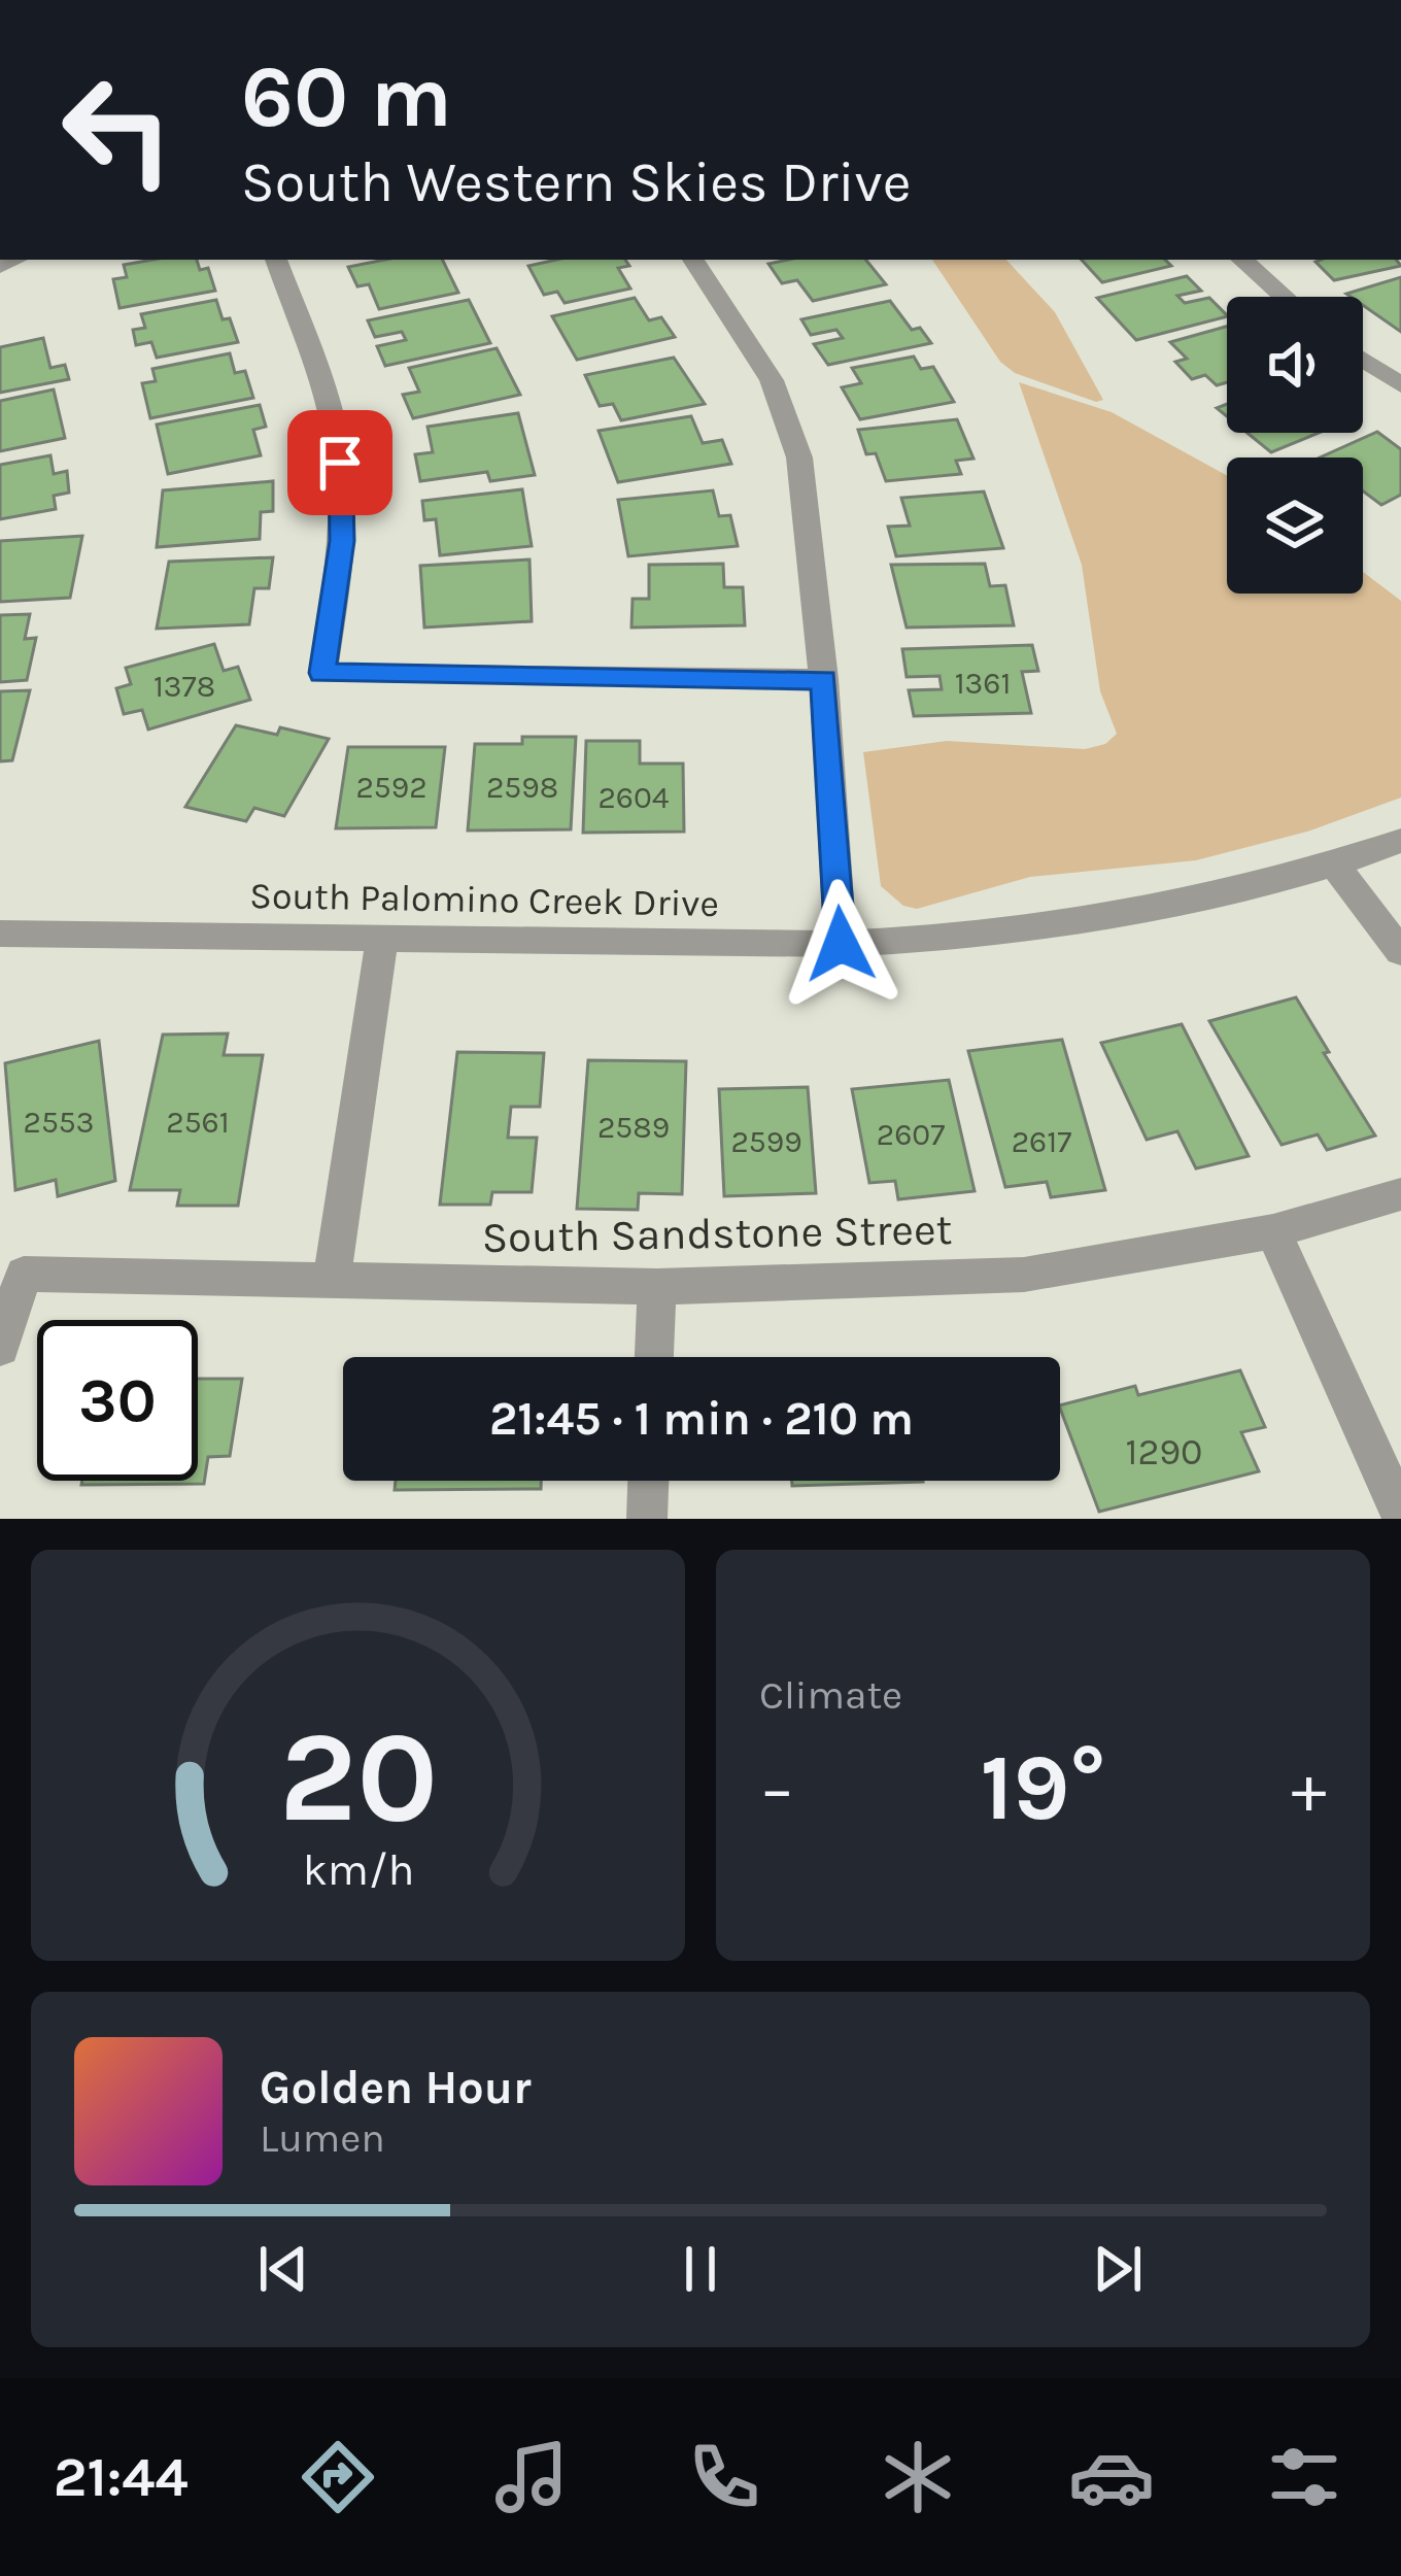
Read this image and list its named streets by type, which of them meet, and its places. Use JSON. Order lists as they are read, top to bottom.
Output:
{
  "streets": {
    "street": ["South Palomino Creek Drive", "South Sandstone Street"]
  },
  "house_numbers": [
    "1361",
    "1378",
    "2592",
    "2598",
    "2604",
    "2553",
    "2561",
    "2589",
    "2607",
    "2599",
    "2617",
    "1290"
  ],
  "page": {
    "turn": ["60 m", "South Western Skies Drive"],
    "limit": "30",
    "trip": "21:45 · 1 min · 210 m",
    "tile": "Climate",
    "heat": ["−", "19°", "+"],
    "song": ["Golden Hour", "Lumen"],
    "tabs": "21:44",
    "gauge": ["20", "km/h"]
  }
}
